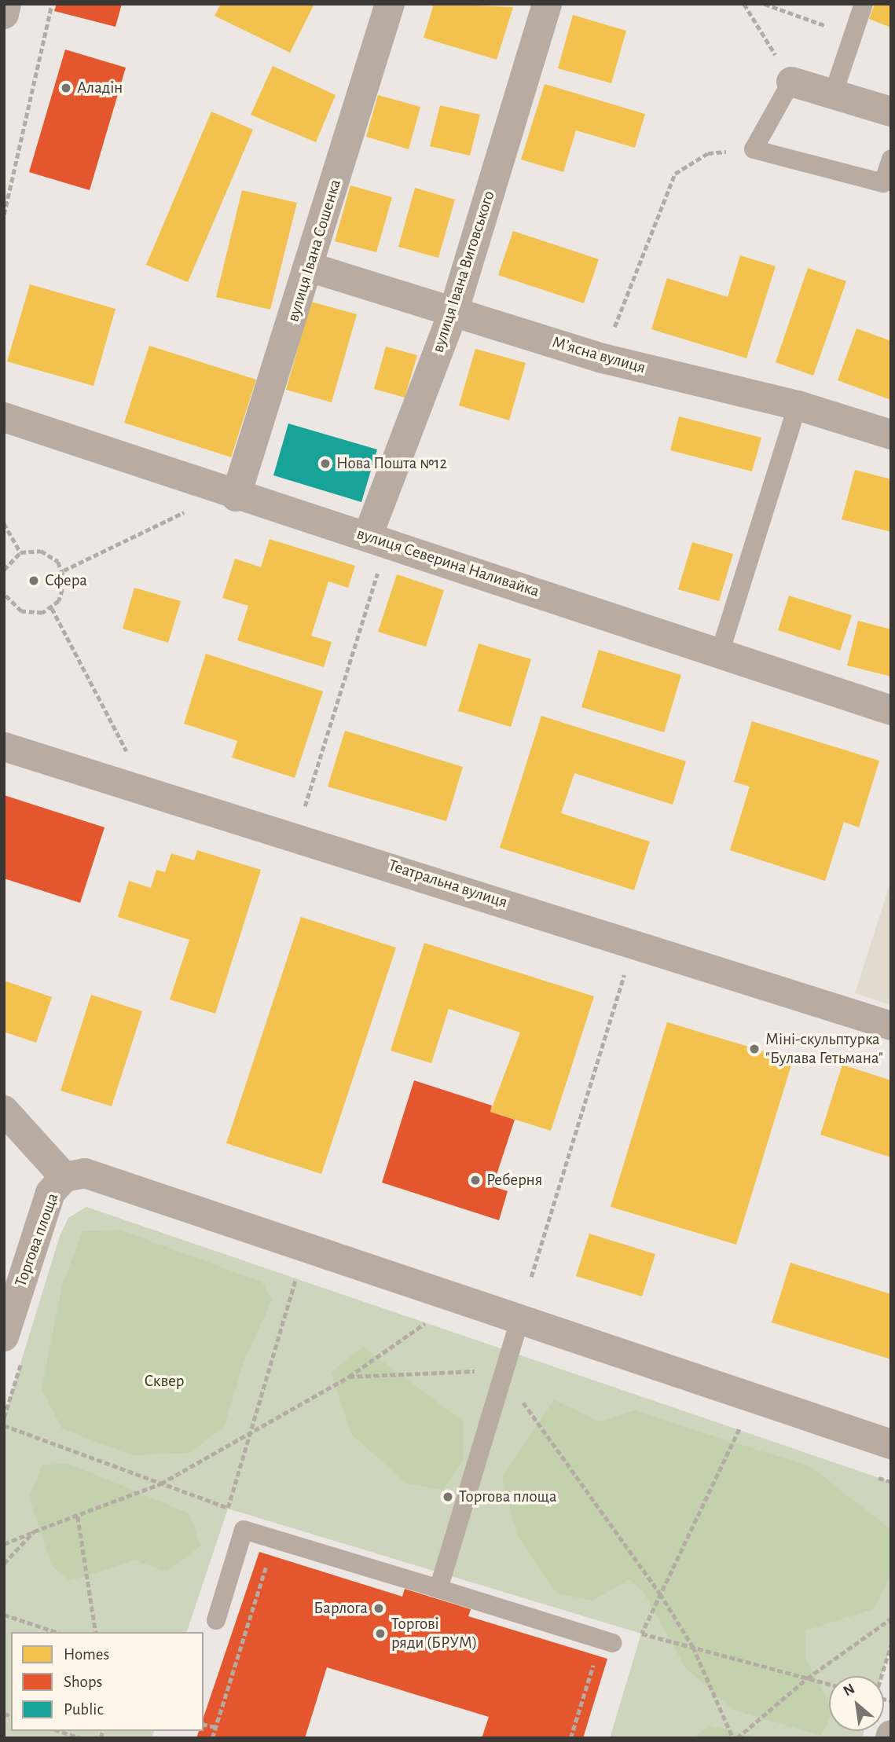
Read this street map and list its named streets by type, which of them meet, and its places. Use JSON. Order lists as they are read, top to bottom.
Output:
{
  "streets": {
    "street": [
      "вулиця Івана Сошенка",
      "вулиця Івана Виговського",
      "Мʼясна вулиця",
      "вулиця Северина Наливайка",
      "Театральна вулиця",
      "Торгова площа"
    ]
  },
  "crossings": [
    ["вулиця Івана Сошенка", "Мʼясна вулиця"],
    ["вулиця Івана Сошенка", "вулиця Северина Наливайка"],
    ["вулиця Івана Виговського", "Мʼясна вулиця"],
    ["вулиця Івана Виговського", "вулиця Северина Наливайка"]
  ],
  "parks": ["Сквер"],
  "places": [
    "Аладін",
    "Нова Пошта №12",
    "Сфера",
    "Міні-скульптурка \"Булава Гетьмана\"",
    "Реберня",
    "Торгова площа",
    "Барлога",
    "Торгові ряди (БРУМ)"
  ],
  "legend": ["Homes", "Shops", "Public"],
  "north": "top left"
}
